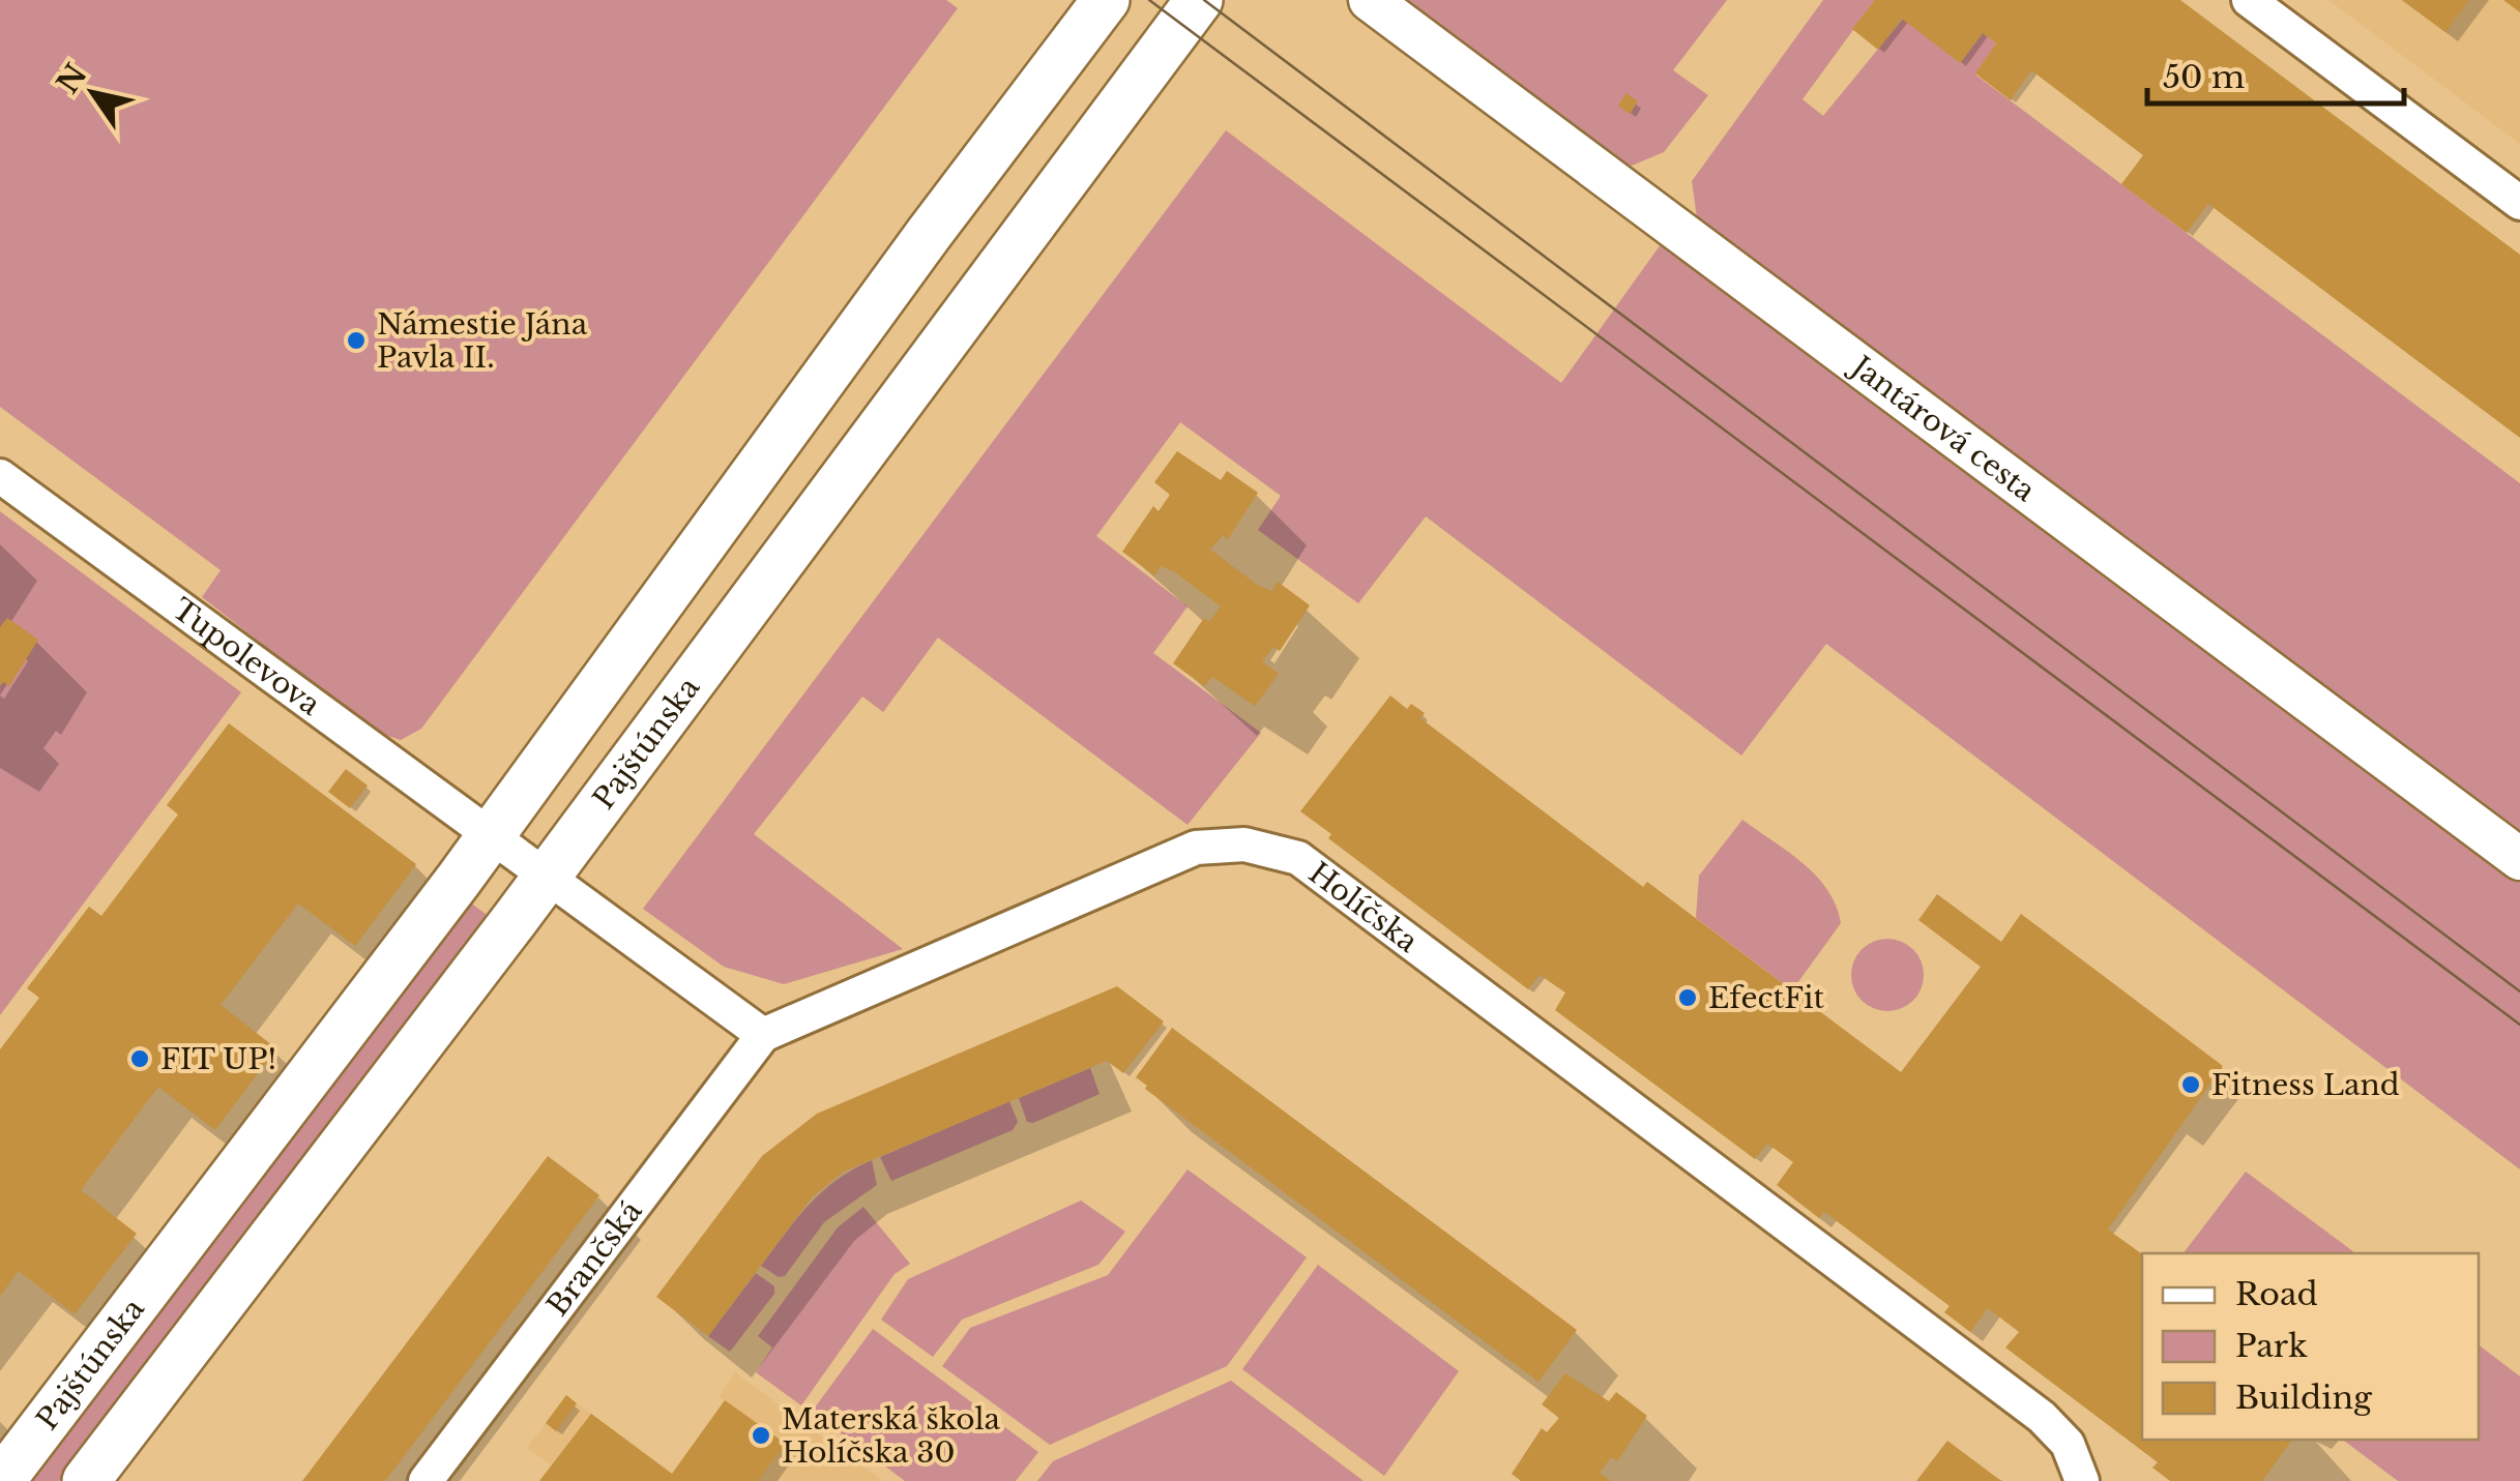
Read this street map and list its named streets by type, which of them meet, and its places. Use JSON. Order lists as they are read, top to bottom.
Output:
{
  "streets": {
    "main road": ["Pajštúnska"],
    "street": [
      "Jantárová cesta",
      "Tupolevova",
      "Holíčska",
      "Brančská"
    ]
  },
  "crossings": [
    ["Tupolevova", "Pajštúnska"],
    ["Holíčska", "Brančská"]
  ],
  "places": [
    "Námestie Jána Pavla II.",
    "EfectFit",
    "FIT UP!",
    "Fitness Land",
    "Materská škola Holíčska 30"
  ],
  "legend": ["Road", "Park", "Building"],
  "scale_bar": "50 m",
  "north": "top left"
}
